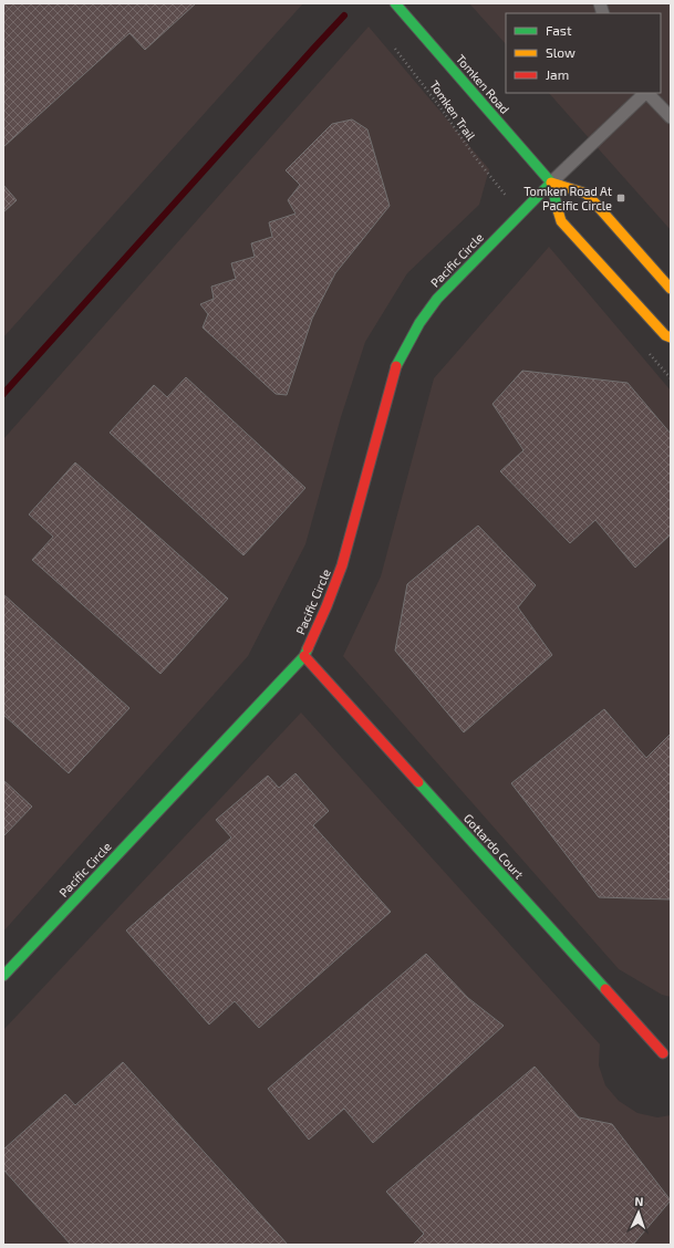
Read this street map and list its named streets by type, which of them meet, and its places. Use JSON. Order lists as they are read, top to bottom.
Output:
{
  "streets": {
    "street": ["Tomken Road", "Pacific Circle", "Gottardo Court"],
    "path": ["Tomken Trail"]
  },
  "crossings": [
    ["Tomken Road", "Pacific Circle"],
    ["Pacific Circle", "Gottardo Court"]
  ],
  "places": {
    "transit": ["Tomken Road At Pacific Circle"]
  },
  "legend": ["Fast", "Slow", "Jam"],
  "north": "top"
}
